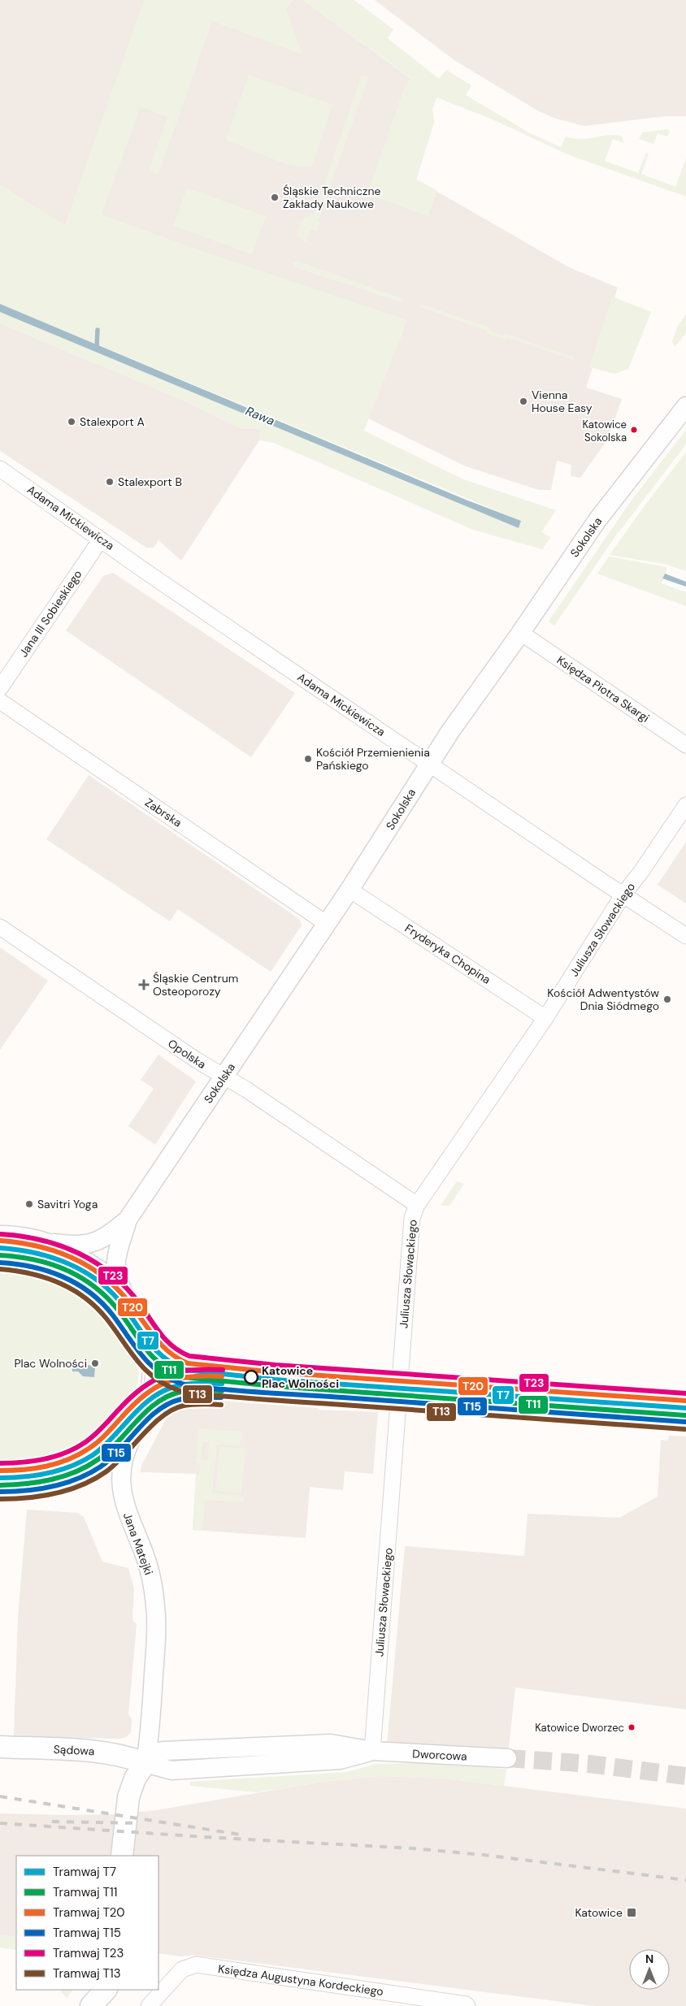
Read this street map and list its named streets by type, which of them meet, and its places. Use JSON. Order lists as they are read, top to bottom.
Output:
{
  "streets": {
    "main road": ["Sądowa"],
    "street": [
      "Adama Mickiewicza",
      "Sokolska",
      "Jana III Sobieskiego",
      "Księdza Piotra Skargi",
      "Zabrska",
      "Juliusza Słowackiego",
      "Fryderyka Chopina",
      "Opolska",
      "Jana Matejki",
      "Dworcowa",
      "Księdza Augustyna Kordeckiego"
    ]
  },
  "crossings": [
    ["Adama Mickiewicza", "Sokolska"],
    ["Adama Mickiewicza", "Jana III Sobieskiego"],
    ["Adama Mickiewicza", "Juliusza Słowackiego"],
    ["Sokolska", "Księdza Piotra Skargi"],
    ["Sokolska", "Zabrska"],
    ["Sokolska", "Fryderyka Chopina"],
    ["Sokolska", "Opolska"],
    ["Juliusza Słowackiego", "Fryderyka Chopina"],
    ["Juliusza Słowackiego", "Opolska"],
    ["Juliusza Słowackiego", "Dworcowa"],
    ["Jana Matejki", "Sądowa"]
  ],
  "water": ["Rawa"],
  "places": {
    "other": [
      "Śląskie Techniczne Zakłady Naukowe",
      "Vienna House Easy",
      "Stalexport A",
      "Katowice Sokolska",
      "Stalexport B",
      "Kościół Przemienienia Pańskiego",
      "Kościół Adwentystów Dnia Siódmego",
      "Savitri Yoga",
      "Plac Wolności",
      "Katowice Plac Wolności",
      "Katowice Dworzec"
    ],
    "health": ["Śląskie Centrum Osteoporozy"],
    "transit": ["Katowice"]
  },
  "lines": [
    "tram line T23",
    "tram line T20",
    "tram line T7",
    "tram line T11",
    "tram line T15",
    "tram line T13"
  ],
  "legend": [
    "Tramwaj T7",
    "Tramwaj T11",
    "Tramwaj T20",
    "Tramwaj T15",
    "Tramwaj T23",
    "Tramwaj T13"
  ],
  "north": "top"
}
